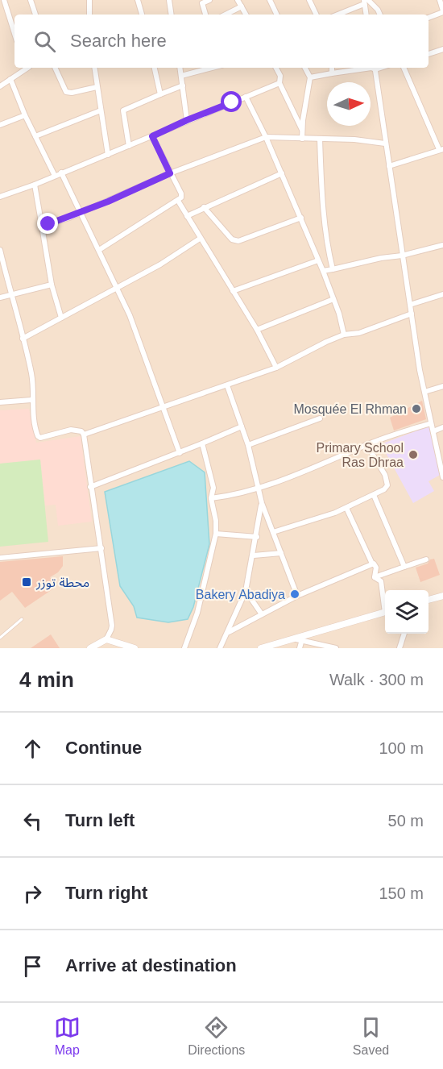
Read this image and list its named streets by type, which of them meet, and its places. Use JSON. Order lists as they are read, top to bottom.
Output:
{
  "places": {
    "other": ["Mosquée El Rhman", "Primary School Ras Dhraa", "Bakery Abadiya"],
    "transit": ["محطة توزر"]
  },
  "north": "right",
  "page": {
    "search": "Search here",
    "heading": ["4 min", "Walk · 300 m"],
    "list": [
      ["Continue", "100 m"],
      ["Turn left", "50 m"],
      ["Turn right", "150 m"],
      "Arrive at destination"
    ],
    "nav": ["Map", "Directions", "Saved"]
  }
}
